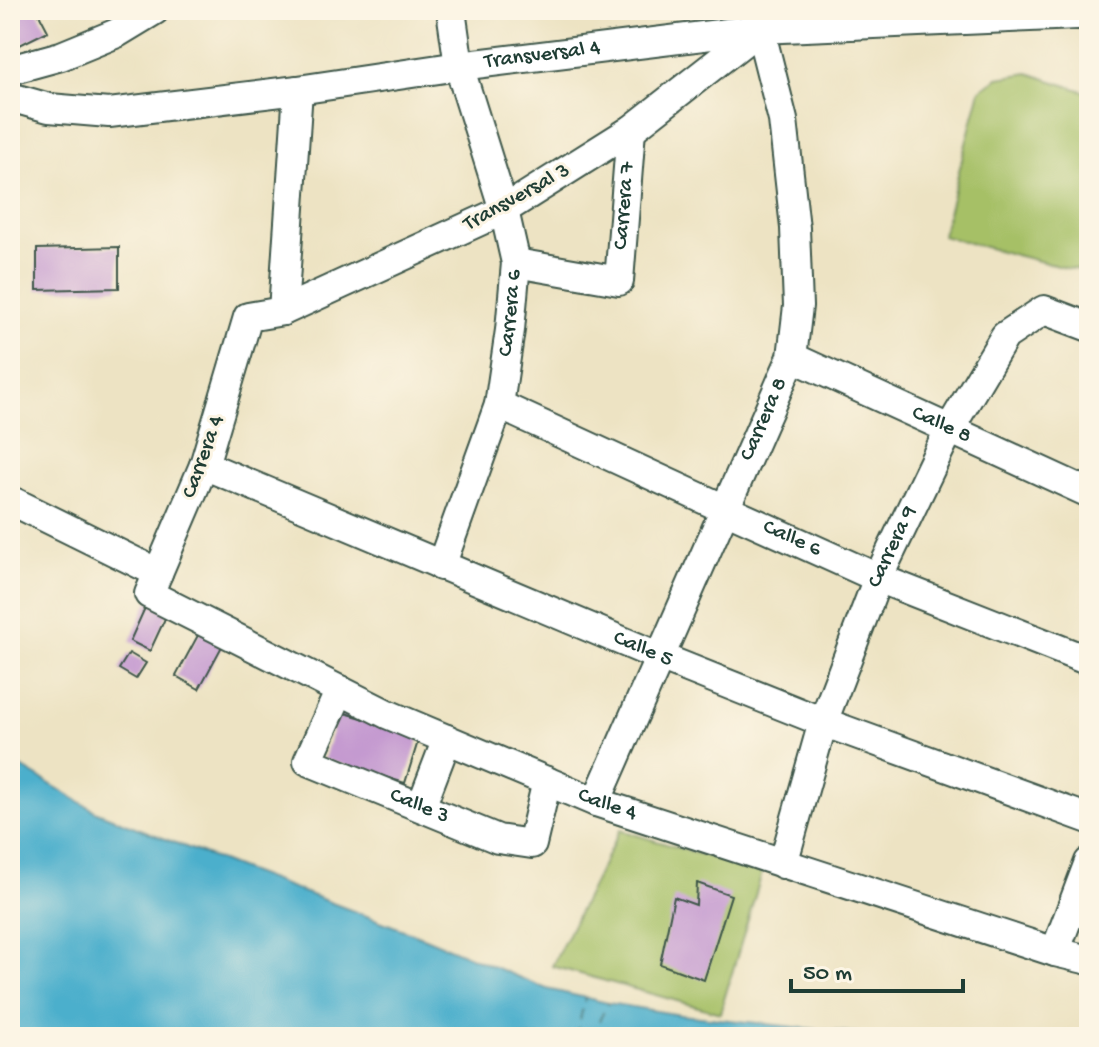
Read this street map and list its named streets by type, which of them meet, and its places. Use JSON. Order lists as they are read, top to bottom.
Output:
{
  "streets": {
    "street": [
      "Transversal 4",
      "Transversal 3",
      "Carrera 7",
      "Carrera 6",
      "Carrera 8",
      "Calle 8",
      "Carrera 4",
      "Calle 6",
      "Carrera 9",
      "Calle 5",
      "Calle 4",
      "Calle 3"
    ]
  },
  "crossings": [
    ["Transversal 4", "Transversal 3"],
    ["Transversal 4", "Carrera 6"],
    ["Transversal 4", "Carrera 8"],
    ["Transversal 3", "Carrera 7"],
    ["Transversal 3", "Carrera 6"],
    ["Transversal 3", "Carrera 8"],
    ["Transversal 3", "Carrera 4"],
    ["Carrera 7", "Carrera 6"],
    ["Carrera 6", "Calle 6"],
    ["Carrera 6", "Calle 5"],
    ["Carrera 8", "Calle 8"],
    ["Carrera 8", "Calle 6"],
    ["Carrera 8", "Calle 5"],
    ["Carrera 8", "Calle 4"],
    ["Calle 8", "Carrera 9"],
    ["Carrera 4", "Calle 5"],
    ["Carrera 4", "Calle 4"],
    ["Calle 6", "Carrera 9"],
    ["Carrera 9", "Calle 5"],
    ["Carrera 9", "Calle 4"],
    ["Calle 4", "Calle 3"]
  ],
  "scale_bar": "50 m"
}
